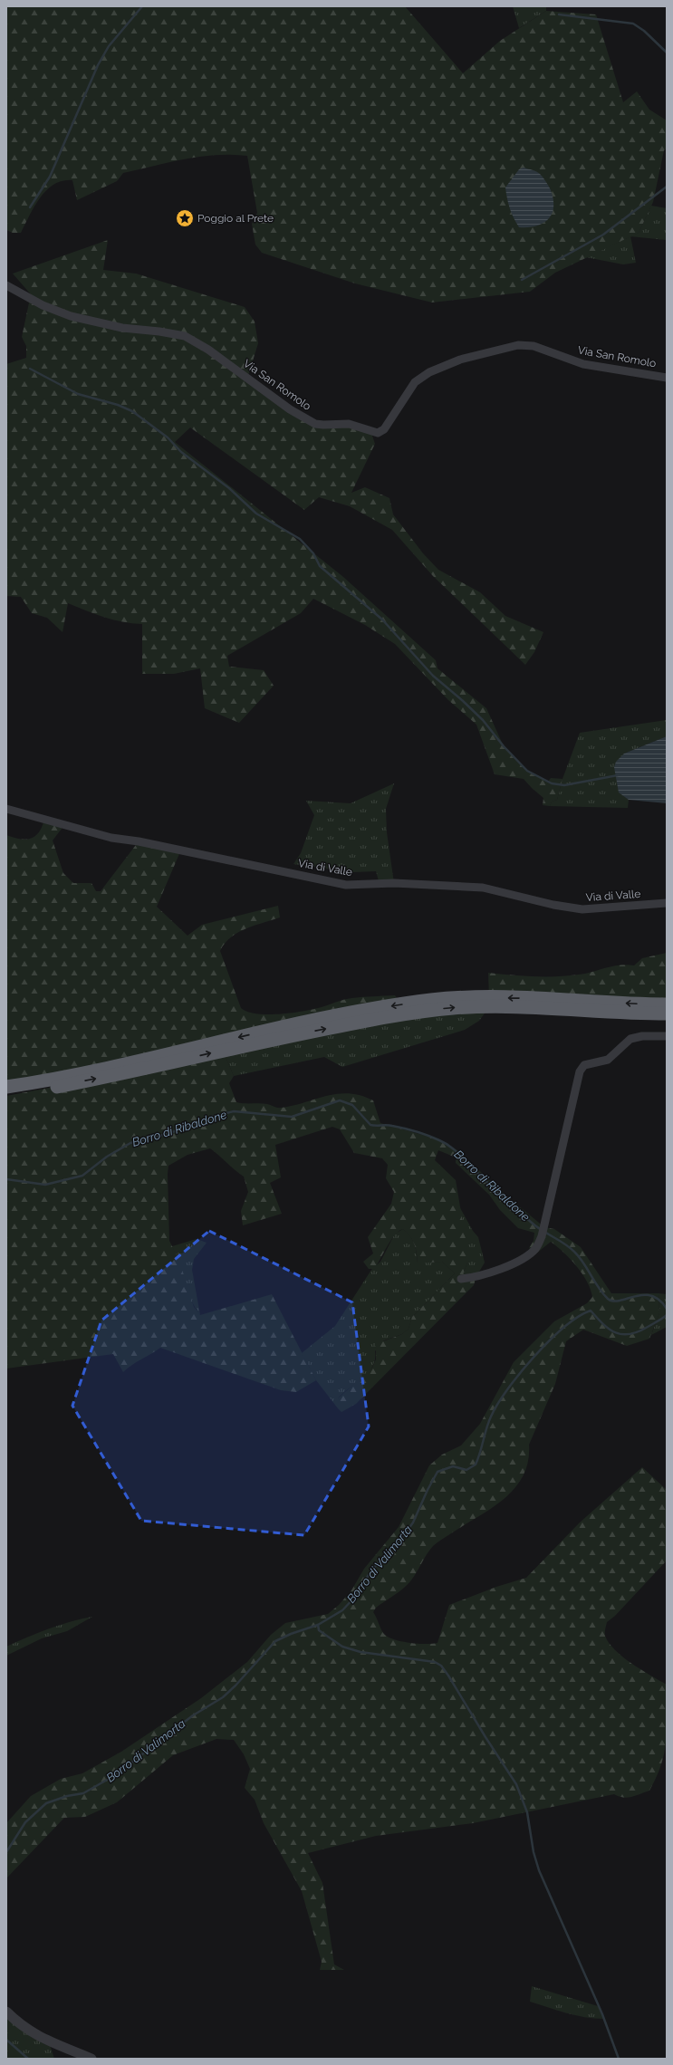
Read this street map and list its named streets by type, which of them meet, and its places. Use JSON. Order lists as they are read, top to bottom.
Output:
{
  "streets": {
    "street": ["Via San Romolo", "Via di Valle"]
  },
  "water": ["Borro di Ribaldone", "Borro di Valimorta"],
  "places": {
    "place": ["Poggio al Prete"]
  }
}
